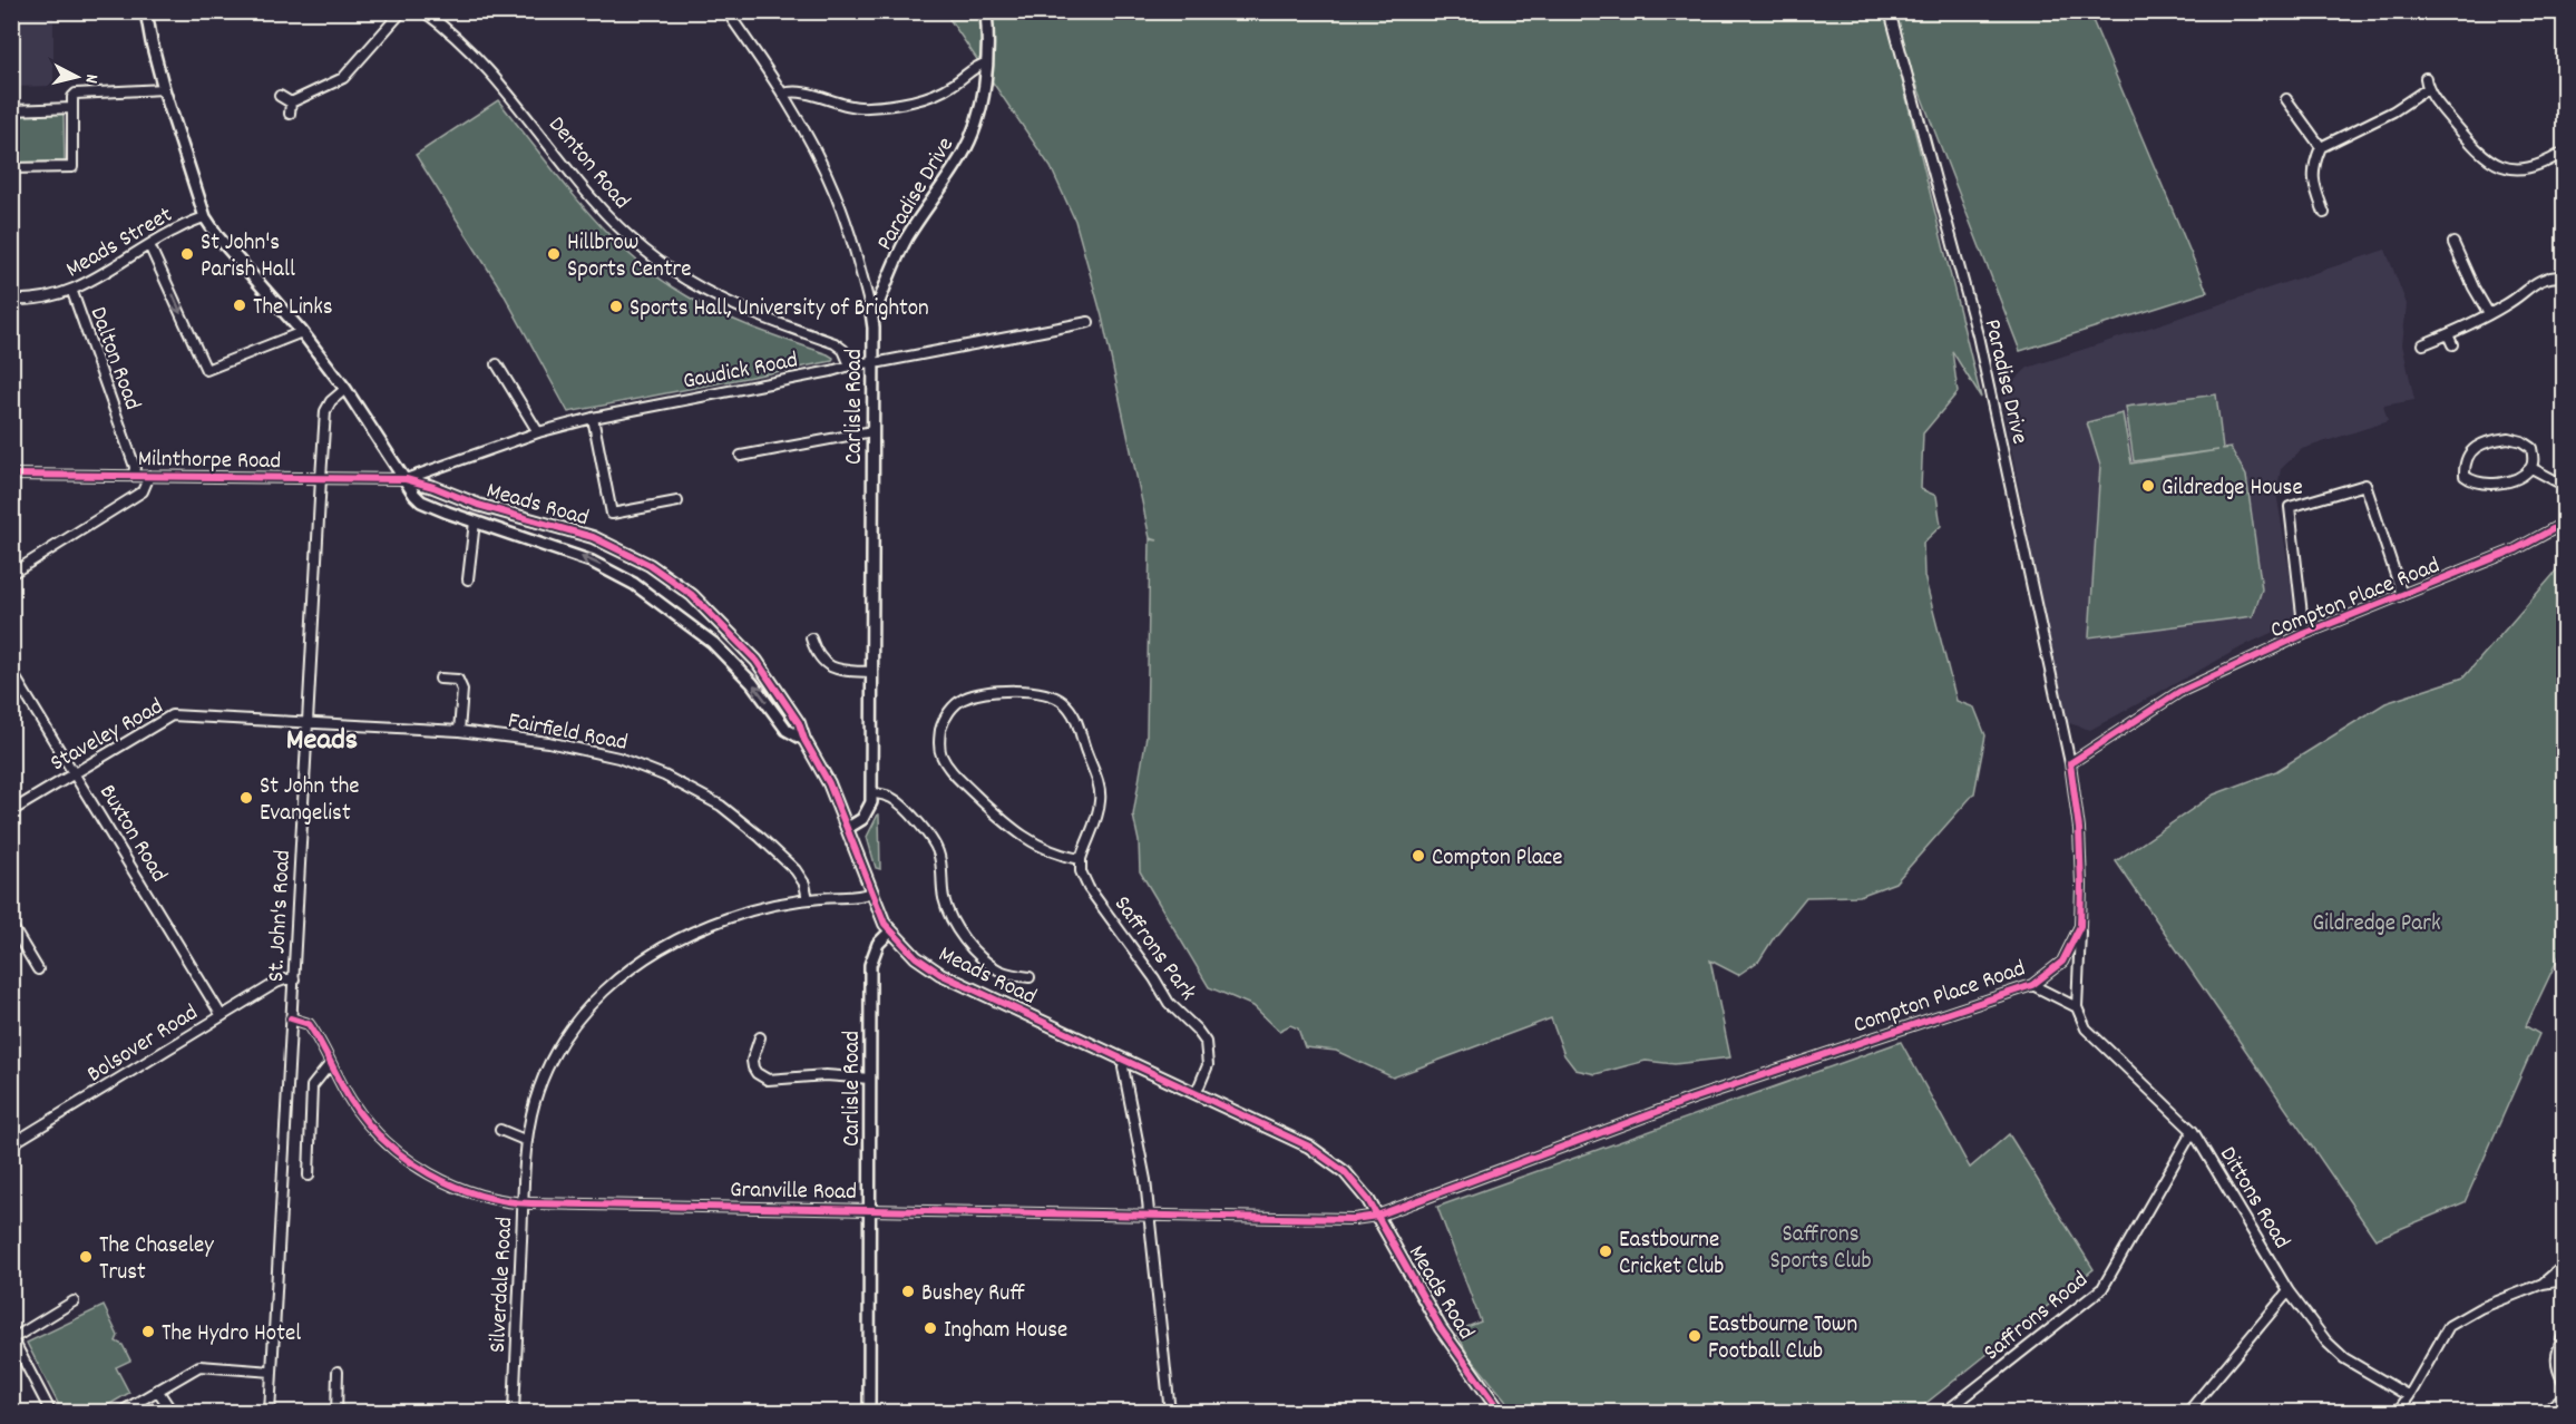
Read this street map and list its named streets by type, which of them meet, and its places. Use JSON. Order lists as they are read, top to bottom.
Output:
{
  "streets": {
    "street": [
      "Denton Road",
      "Paradise Drive",
      "Meads Street",
      "Dalton Road",
      "Gaudick Road",
      "Carlisle Road",
      "Milnthorpe Road",
      "Meads Road",
      "Compton Place Road",
      "Fairfield Road",
      "Staveley Road",
      "Buxton Road",
      "St. John's Road",
      "Saffrons Park",
      "Bolsover Road",
      "Granville Road",
      "Dittons Road",
      "Silverdale Road",
      "Saffrons Road"
    ]
  },
  "crossings": [
    ["Denton Road", "Gaudick Road"],
    ["Paradise Drive", "Carlisle Road"],
    ["Paradise Drive", "Compton Place Road"],
    ["Meads Street", "Dalton Road"],
    ["Meads Street", "Meads Road"],
    ["Dalton Road", "Milnthorpe Road"],
    ["Gaudick Road", "Carlisle Road"],
    ["Gaudick Road", "Milnthorpe Road"],
    ["Gaudick Road", "Meads Road"],
    ["Carlisle Road", "Meads Road"],
    ["Carlisle Road", "Granville Road"],
    ["Milnthorpe Road", "Meads Road"],
    ["Milnthorpe Road", "St. John's Road"],
    ["Meads Road", "Compton Place Road"],
    ["Meads Road", "St. John's Road"],
    ["Meads Road", "Saffrons Park"],
    ["Meads Road", "Granville Road"],
    ["Meads Road", "Silverdale Road"],
    ["Compton Place Road", "Granville Road"],
    ["Fairfield Road", "Staveley Road"],
    ["Fairfield Road", "St. John's Road"],
    ["Fairfield Road", "Silverdale Road"],
    ["Staveley Road", "Buxton Road"],
    ["Staveley Road", "St. John's Road"],
    ["Buxton Road", "Bolsover Road"],
    ["St. John's Road", "Bolsover Road"],
    ["St. John's Road", "Granville Road"],
    ["Granville Road", "Silverdale Road"],
    ["Dittons Road", "Saffrons Road"]
  ],
  "districts": ["Meads"],
  "parks": ["Gildredge Park", "Saffrons Sports Club"],
  "places": [
    "St John's Parish Hall",
    "Hillbrow Sports Centre",
    "The Links",
    "Sports Hall, University of Brighton",
    "Gildredge House",
    "St John the Evangelist",
    "Compton Place",
    "Eastbourne Cricket Club",
    "The Chaseley Trust",
    "Bushey Ruff",
    "Ingham House",
    "The Hydro Hotel",
    "Eastbourne Town Football Club"
  ],
  "north": "right"
}
